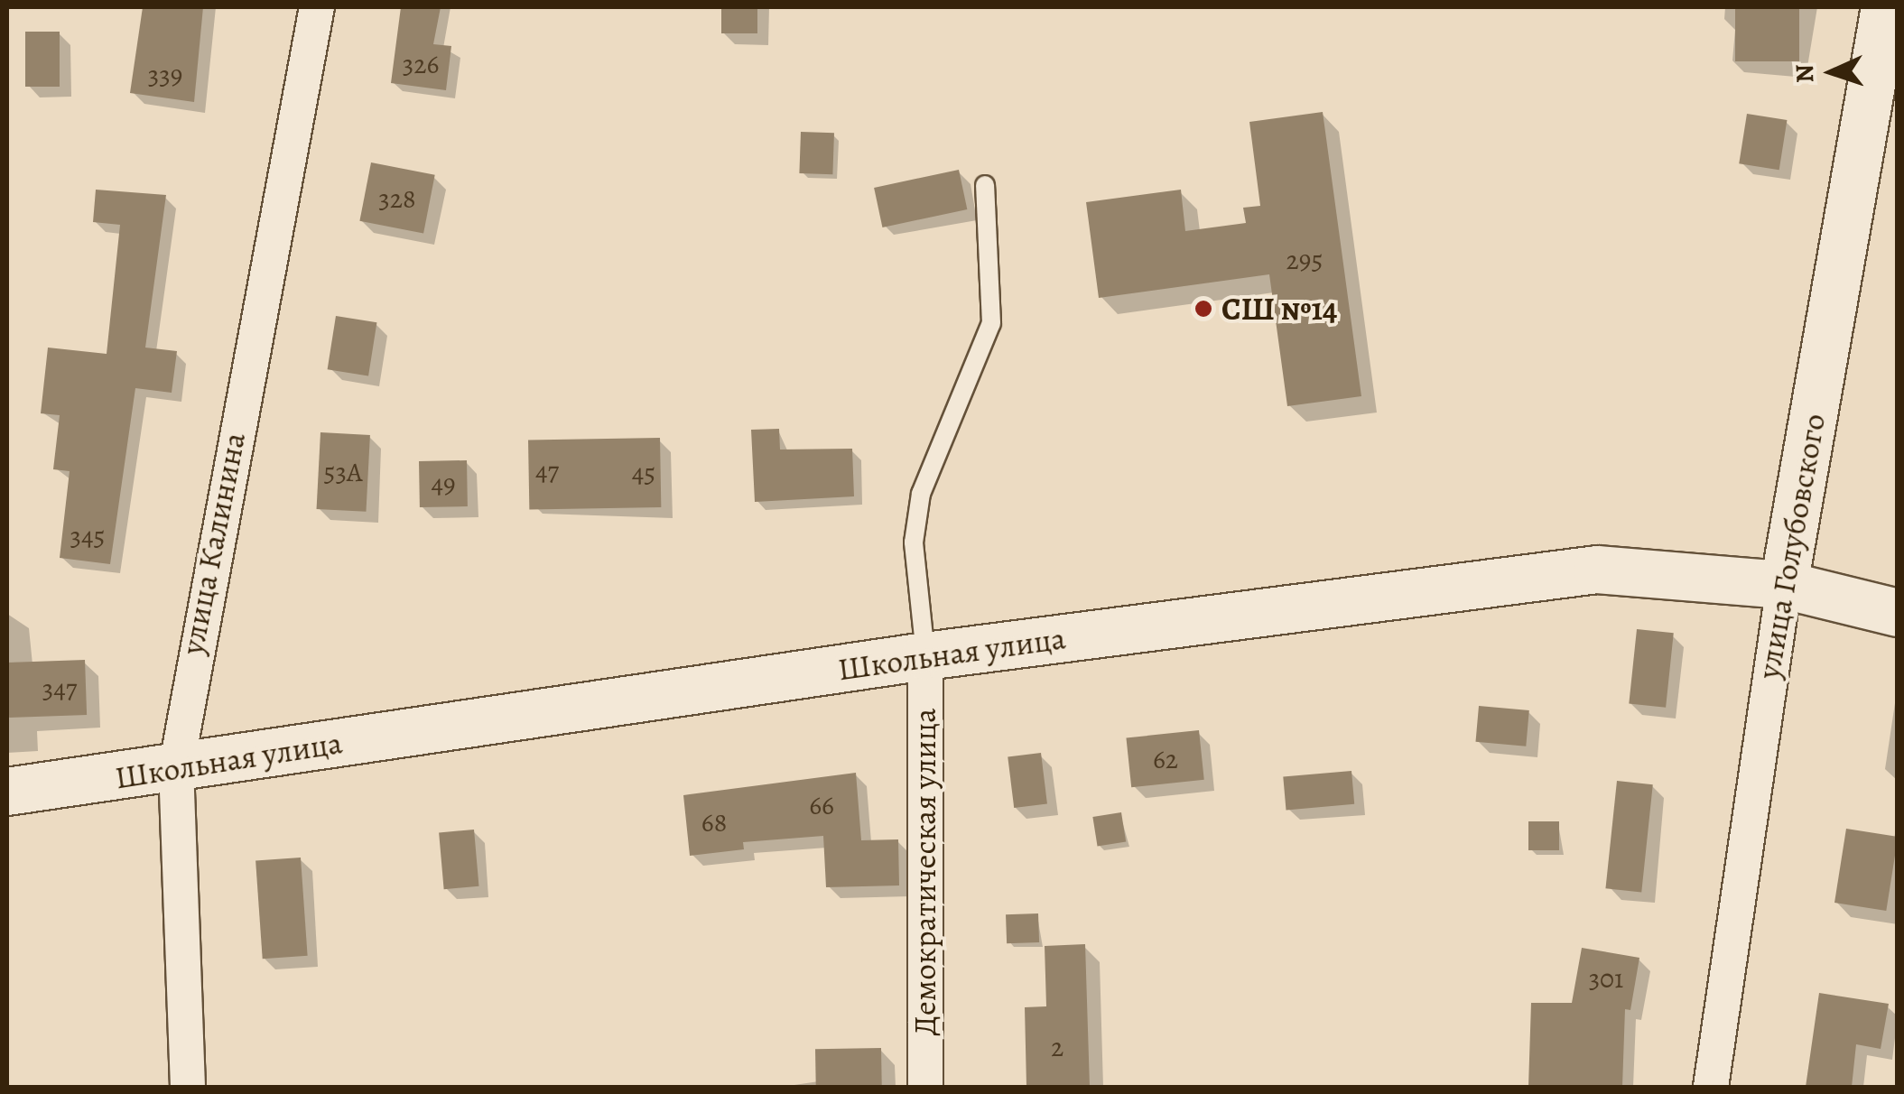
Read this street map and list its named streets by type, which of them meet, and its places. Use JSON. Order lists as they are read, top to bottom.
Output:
{
  "streets": {
    "street": [
      "улица Калинина",
      "улица Голубовского",
      "Школьная улица",
      "Демократическая улица"
    ]
  },
  "crossings": [
    ["улица Калинина", "Школьная улица"],
    ["улица Голубовского", "Школьная улица"],
    ["Школьная улица", "Демократическая улица"]
  ],
  "places": ["СШ №14"],
  "house_numbers": [
    "326",
    "339",
    "328",
    "295",
    "47",
    "53А",
    "45",
    "49",
    "345",
    "347",
    "62",
    "66",
    "68",
    "301",
    "2"
  ],
  "north": "left"
}
